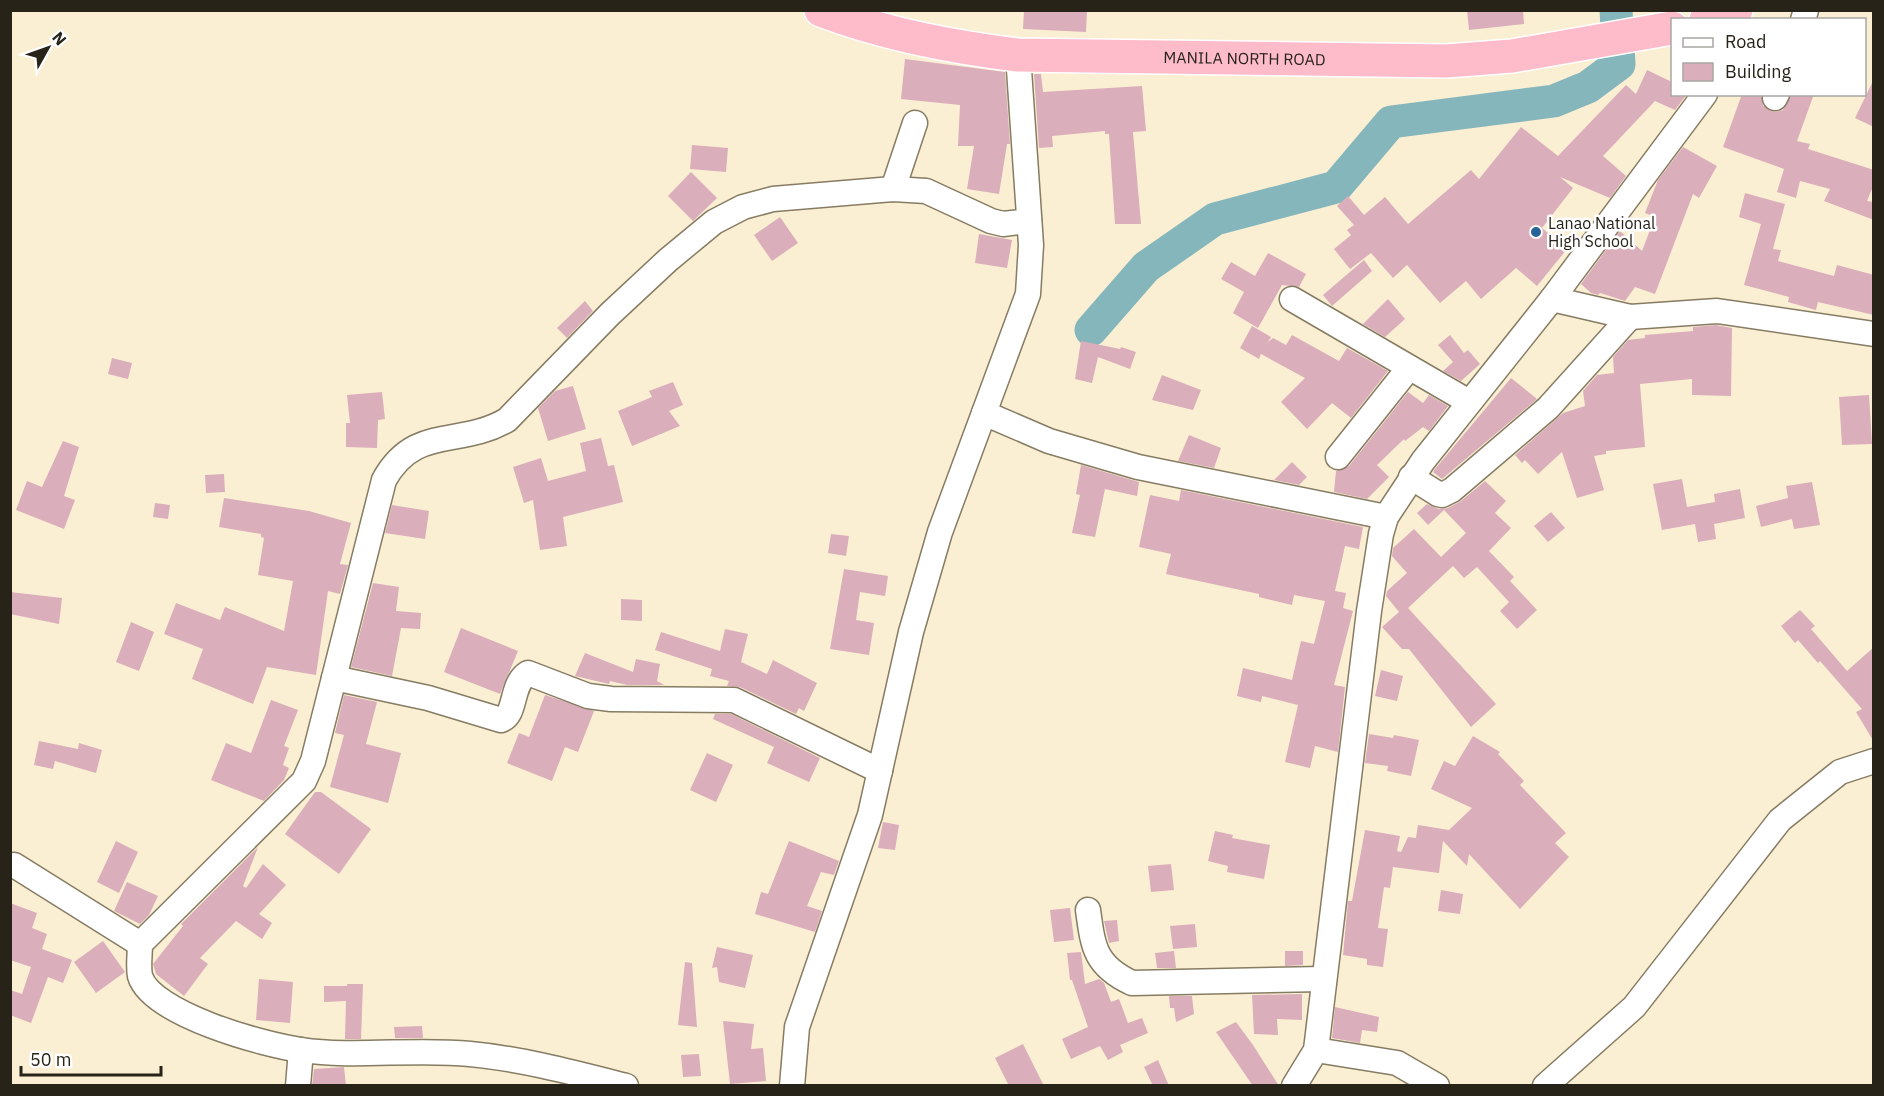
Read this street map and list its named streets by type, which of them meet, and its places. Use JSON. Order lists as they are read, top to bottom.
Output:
{
  "streets": {
    "highway": ["MANILA NORTH ROAD"]
  },
  "places": ["Lanao National High School"],
  "legend": ["Road", "Building"],
  "scale_bar": "50 m",
  "north": "top right"
}
